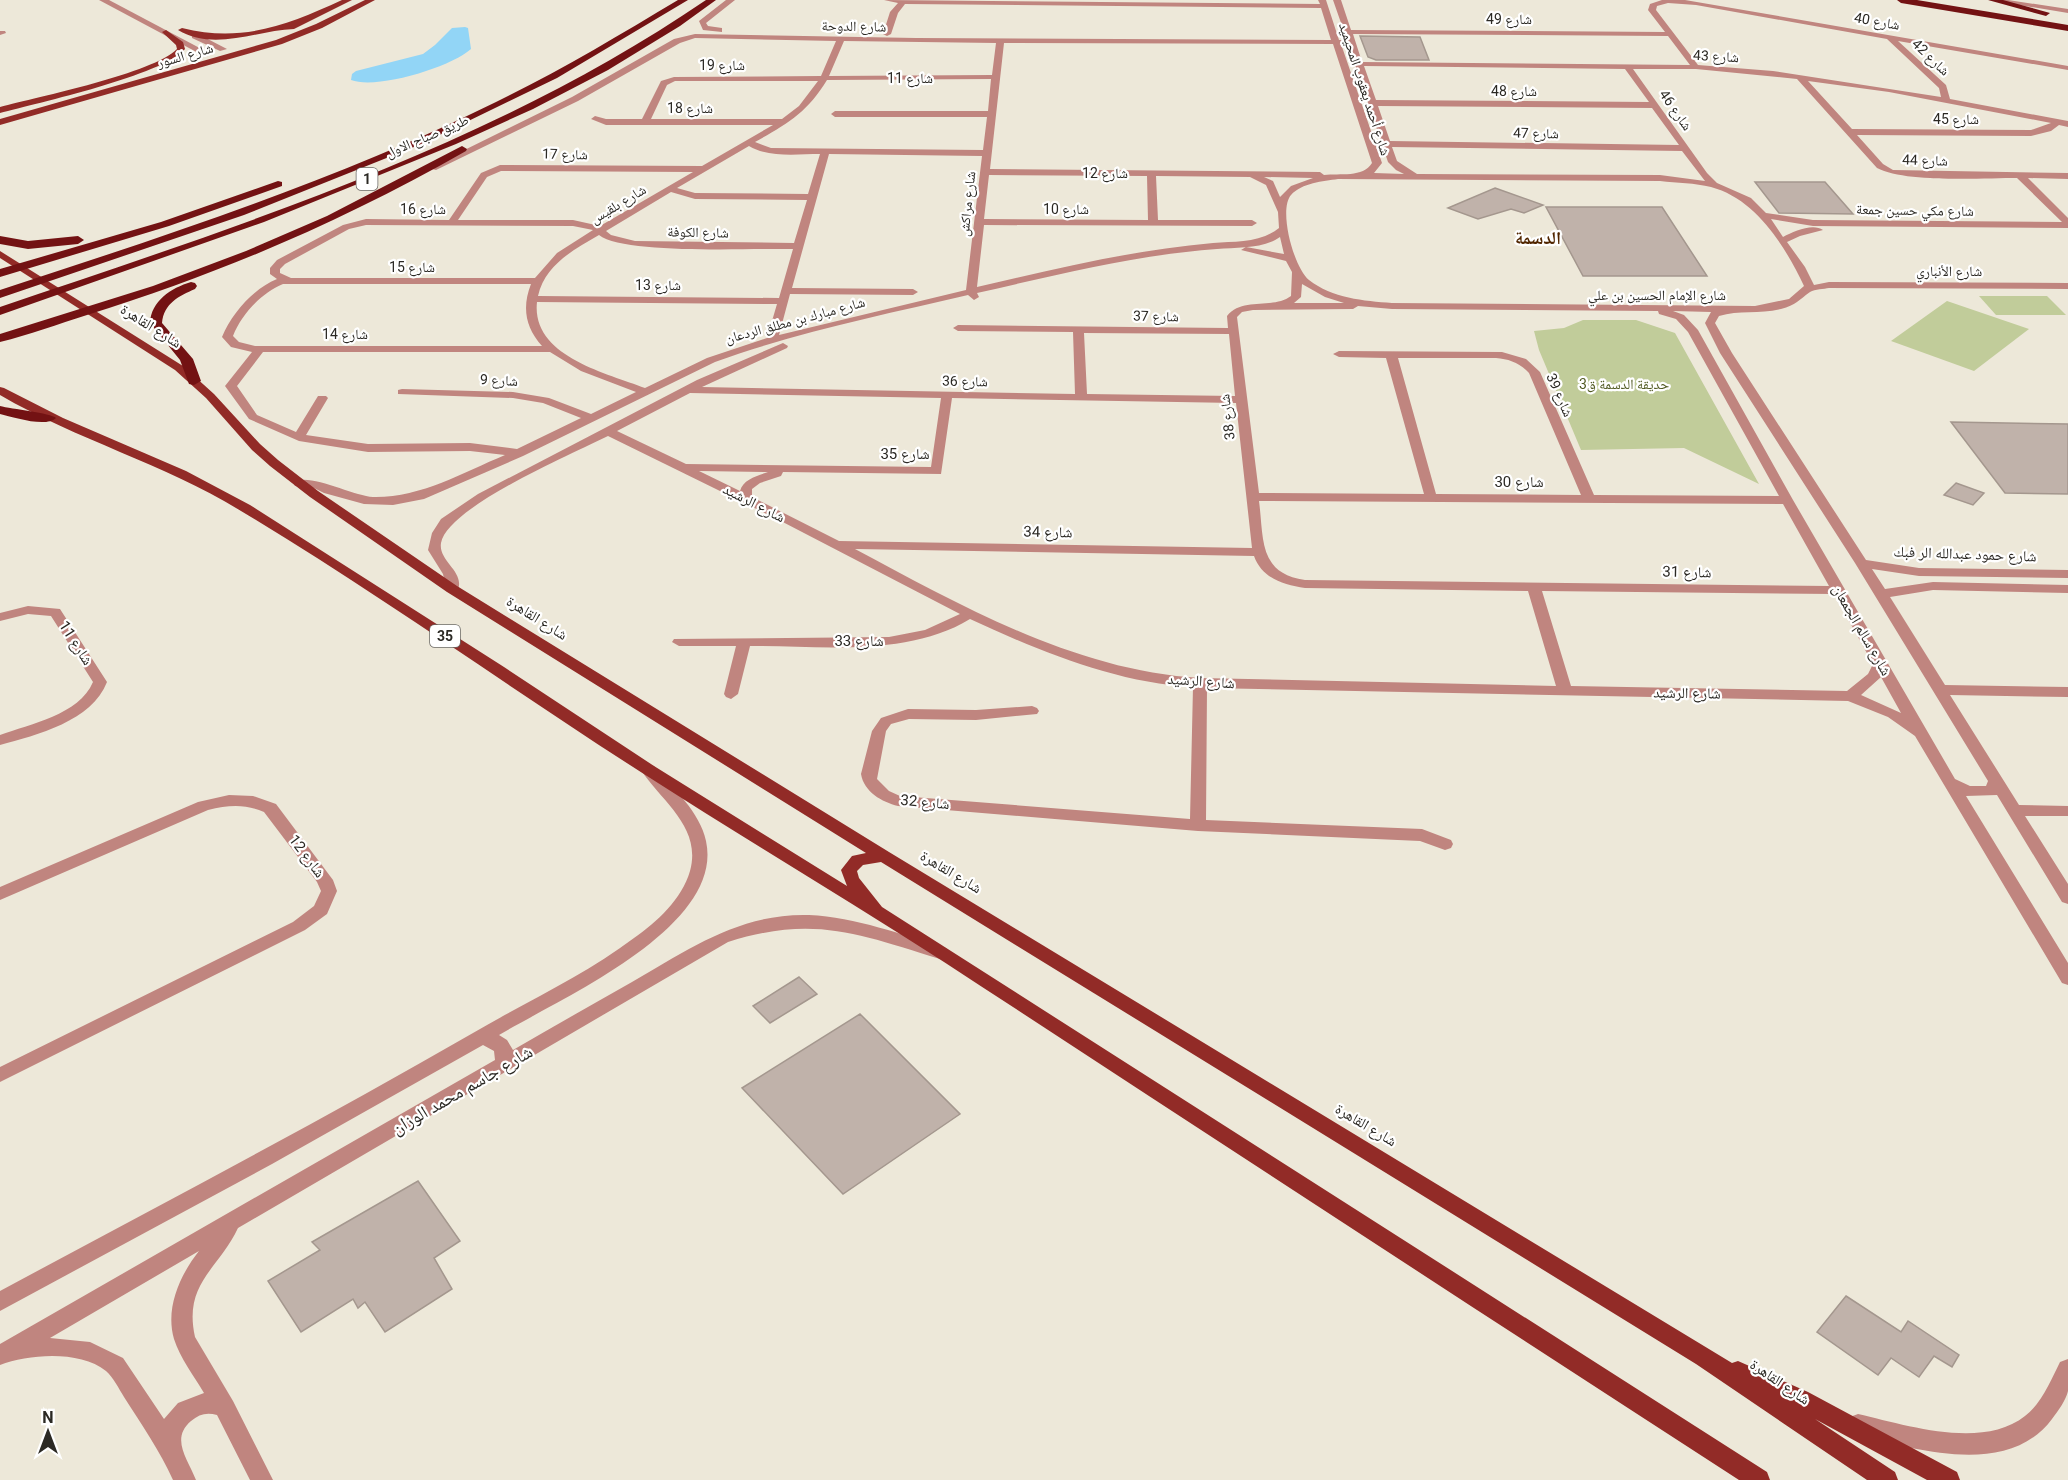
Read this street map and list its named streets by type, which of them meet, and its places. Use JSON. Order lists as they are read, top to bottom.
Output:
{
  "streets": {
    "highway": ["طريق صباح الاول", "1"],
    "main road": ["شارع السور", "شارع القاهرة", "35"],
    "street": [
      "شارع 49",
      "شارع 40",
      "شارع الدوحة",
      "شارع 43",
      "شارع 42",
      "شارع 19",
      "شارع 11",
      "شارع أحمد يعقوب المحيميد",
      "شارع 48",
      "شارع 18",
      "شارع 46",
      "شارع 45",
      "شارع 47",
      "شارع 17",
      "شارع 44",
      "شارع 12",
      "شارع بلقيس",
      "شارع مراكش",
      "شارع 16",
      "شارع 10",
      "شارع مكي حسين جمعة",
      "شارع الكوفة",
      "شارع 15",
      "شارع الأنباري",
      "شارع 13",
      "شارع الإمام الحسين بن علي",
      "شارع 37",
      "شارع مبارك بن مطلق الردعان",
      "شارع 14",
      "شارع 9",
      "شارع 36",
      "شارع 39",
      "شارع 38",
      "شارع 35",
      "شارع 30",
      "شارع الرشيد",
      "شارع 34",
      "شارع حمود عبدالله الر فبك",
      "شارع 31",
      "شارع سالم الجمعان",
      "شارع 33",
      "شارع 32",
      "شارع جاسم محمد الوزان"
    ]
  },
  "crossings": [
    ["شارع 49", "شارع 40"],
    ["شارع 49", "شارع الدوحة"],
    ["شارع 49", "شارع أحمد يعقوب المحيميد"],
    ["شارع 40", "شارع 43"],
    ["شارع 40", "شارع 42"],
    ["شارع الدوحة", "شارع أحمد يعقوب المحيميد"],
    ["شارع الدوحة", "شارع بلقيس"],
    ["شارع الدوحة", "شارع مراكش"],
    ["شارع 43", "شارع 42"],
    ["شارع 43", "شارع أحمد يعقوب المحيميد"],
    ["شارع 43", "شارع 46"],
    ["شارع 43", "شارع 45"],
    ["شارع 43", "شارع 44"],
    ["شارع 19", "شارع 11"],
    ["شارع 19", "شارع 18"],
    ["شارع 19", "شارع بلقيس"],
    ["شارع 11", "شارع بلقيس"],
    ["شارع 11", "شارع مراكش"],
    ["شارع أحمد يعقوب المحيميد", "شارع 48"],
    ["شارع أحمد يعقوب المحيميد", "شارع 47"],
    ["شارع أحمد يعقوب المحيميد", "شارع 12"],
    ["شارع 48", "شارع 46"],
    ["شارع 18", "شارع بلقيس"],
    ["شارع 46", "شارع 47"],
    ["شارع 45", "شارع 44"],
    ["شارع 17", "شارع بلقيس"],
    ["شارع 17", "شارع 16"],
    ["شارع 12", "شارع مراكش"],
    ["شارع 12", "شارع الإمام الحسين بن علي"],
    ["شارع بلقيس", "شارع 16"],
    ["شارع بلقيس", "شارع الكوفة"],
    ["شارع بلقيس", "شارع 15"],
    ["شارع بلقيس", "شارع 13"],
    ["شارع بلقيس", "شارع مبارك بن مطلق الردعان"],
    ["شارع بلقيس", "شارع 14"],
    ["شارع مراكش", "شارع 10"],
    ["شارع مراكش", "شارع مبارك بن مطلق الردعان"],
    ["شارع 16", "شارع الكوفة"],
    ["شارع 16", "شارع 15"],
    ["شارع 16", "شارع 14"],
    ["شارع 15", "شارع 14"],
    ["شارع الأنباري", "شارع الإمام الحسين بن علي"],
    ["شارع الإمام الحسين بن علي", "شارع مبارك بن مطلق الردعان"],
    ["شارع الإمام الحسين بن علي", "شارع سالم الجمعان"],
    ["شارع 37", "شارع 38"],
    ["شارع مبارك بن مطلق الردعان", "شارع القاهرة"],
    ["شارع مبارك بن مطلق الردعان", "شارع 9"],
    ["شارع مبارك بن مطلق الردعان", "شارع 36"],
    ["شارع مبارك بن مطلق الردعان", "شارع الرشيد"],
    ["شارع 36", "شارع 38"],
    ["شارع 36", "شارع 35"],
    ["شارع 39", "شارع 30"],
    ["شارع 38", "شارع 30"],
    ["شارع 38", "شارع 34"],
    ["شارع 38", "شارع 31"],
    ["شارع 35", "شارع الرشيد"],
    ["شارع 30", "شارع سالم الجمعان"],
    ["شارع الرشيد", "شارع 34"],
    ["شارع الرشيد", "شارع سالم الجمعان"],
    ["شارع الرشيد", "شارع 33"],
    ["شارع 34", "شارع 31"],
    ["شارع 31", "شارع سالم الجمعان"]
  ],
  "districts": ["الدسمة"],
  "parks": ["حديقة الدسمة ق3"],
  "north": "top"
}
